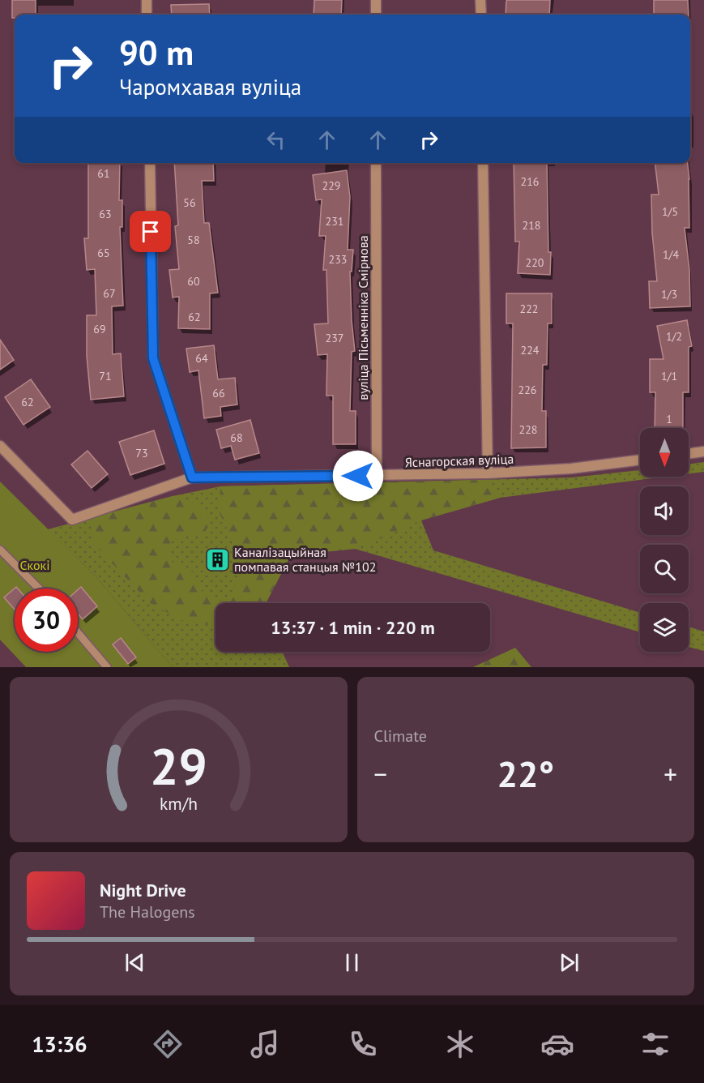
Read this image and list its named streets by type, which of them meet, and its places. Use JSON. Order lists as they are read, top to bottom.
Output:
{
  "streets": {
    "street": ["вуліца Пісьменніка Смірнова", "Яснагорская вуліца"]
  },
  "crossings": [
    ["вуліца Пісьменніка Смірнова", "Яснагорская вуліца"]
  ],
  "parks": ["Скокі"],
  "places": {
    "building": ["Каналізацыйная помпавая станцыя №102"]
  },
  "house_numbers": [
    "61",
    "216",
    "229",
    "56",
    "1/5",
    "63",
    "231",
    "218",
    "58",
    "65",
    "1/4",
    "233",
    "220",
    "60",
    "67",
    "1/3",
    "222",
    "62",
    "69",
    "1/2",
    "237",
    "224",
    "64",
    "71",
    "1/1",
    "226",
    "66",
    "62",
    "1",
    "228",
    "68",
    "73"
  ],
  "north": "bottom",
  "page": {
    "turn": ["90 m", "Чаромхавая вуліца"],
    "limit": "30",
    "trip": "13:37 · 1 min · 220 m",
    "tile": "Climate",
    "heat": ["−", "22°", "+"],
    "song": ["Night Drive", "The Halogens"],
    "tabs": "13:36",
    "gauge": ["29", "km/h"]
  }
}
